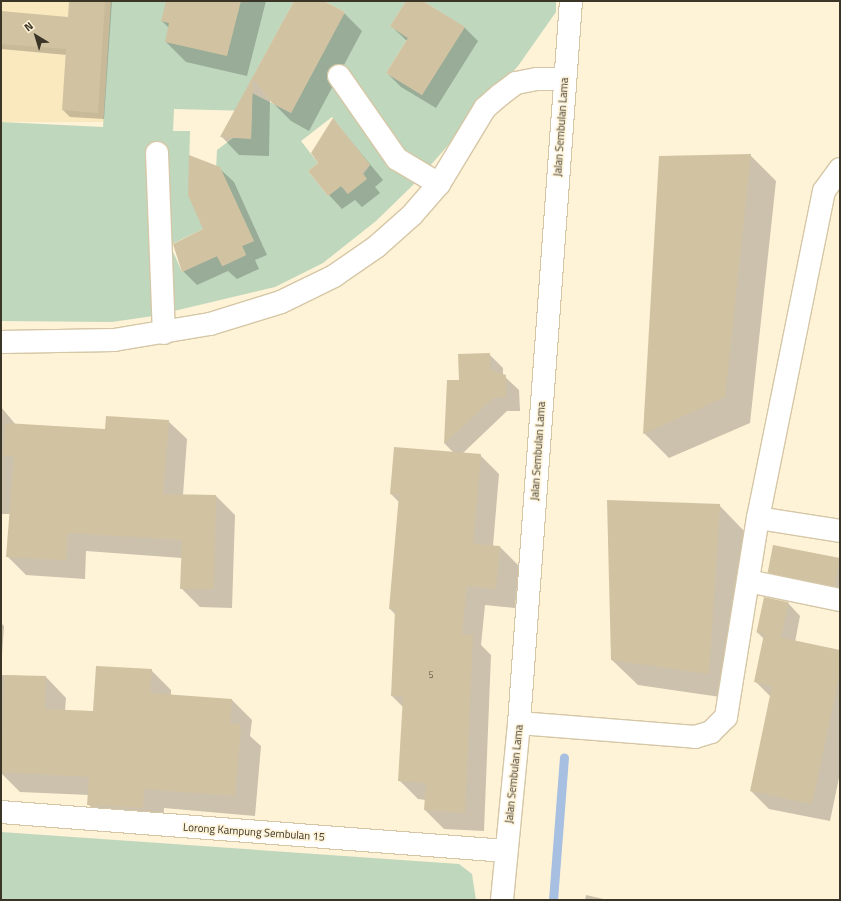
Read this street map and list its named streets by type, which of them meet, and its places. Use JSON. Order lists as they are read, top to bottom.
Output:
{
  "streets": {
    "street": ["Jalan Sembulan Lama", "Lorong Kampung Sembulan 15"]
  },
  "crossings": [
    ["Jalan Sembulan Lama", "Lorong Kampung Sembulan 15"]
  ],
  "house_numbers": ["5"],
  "north": "top left"
}
